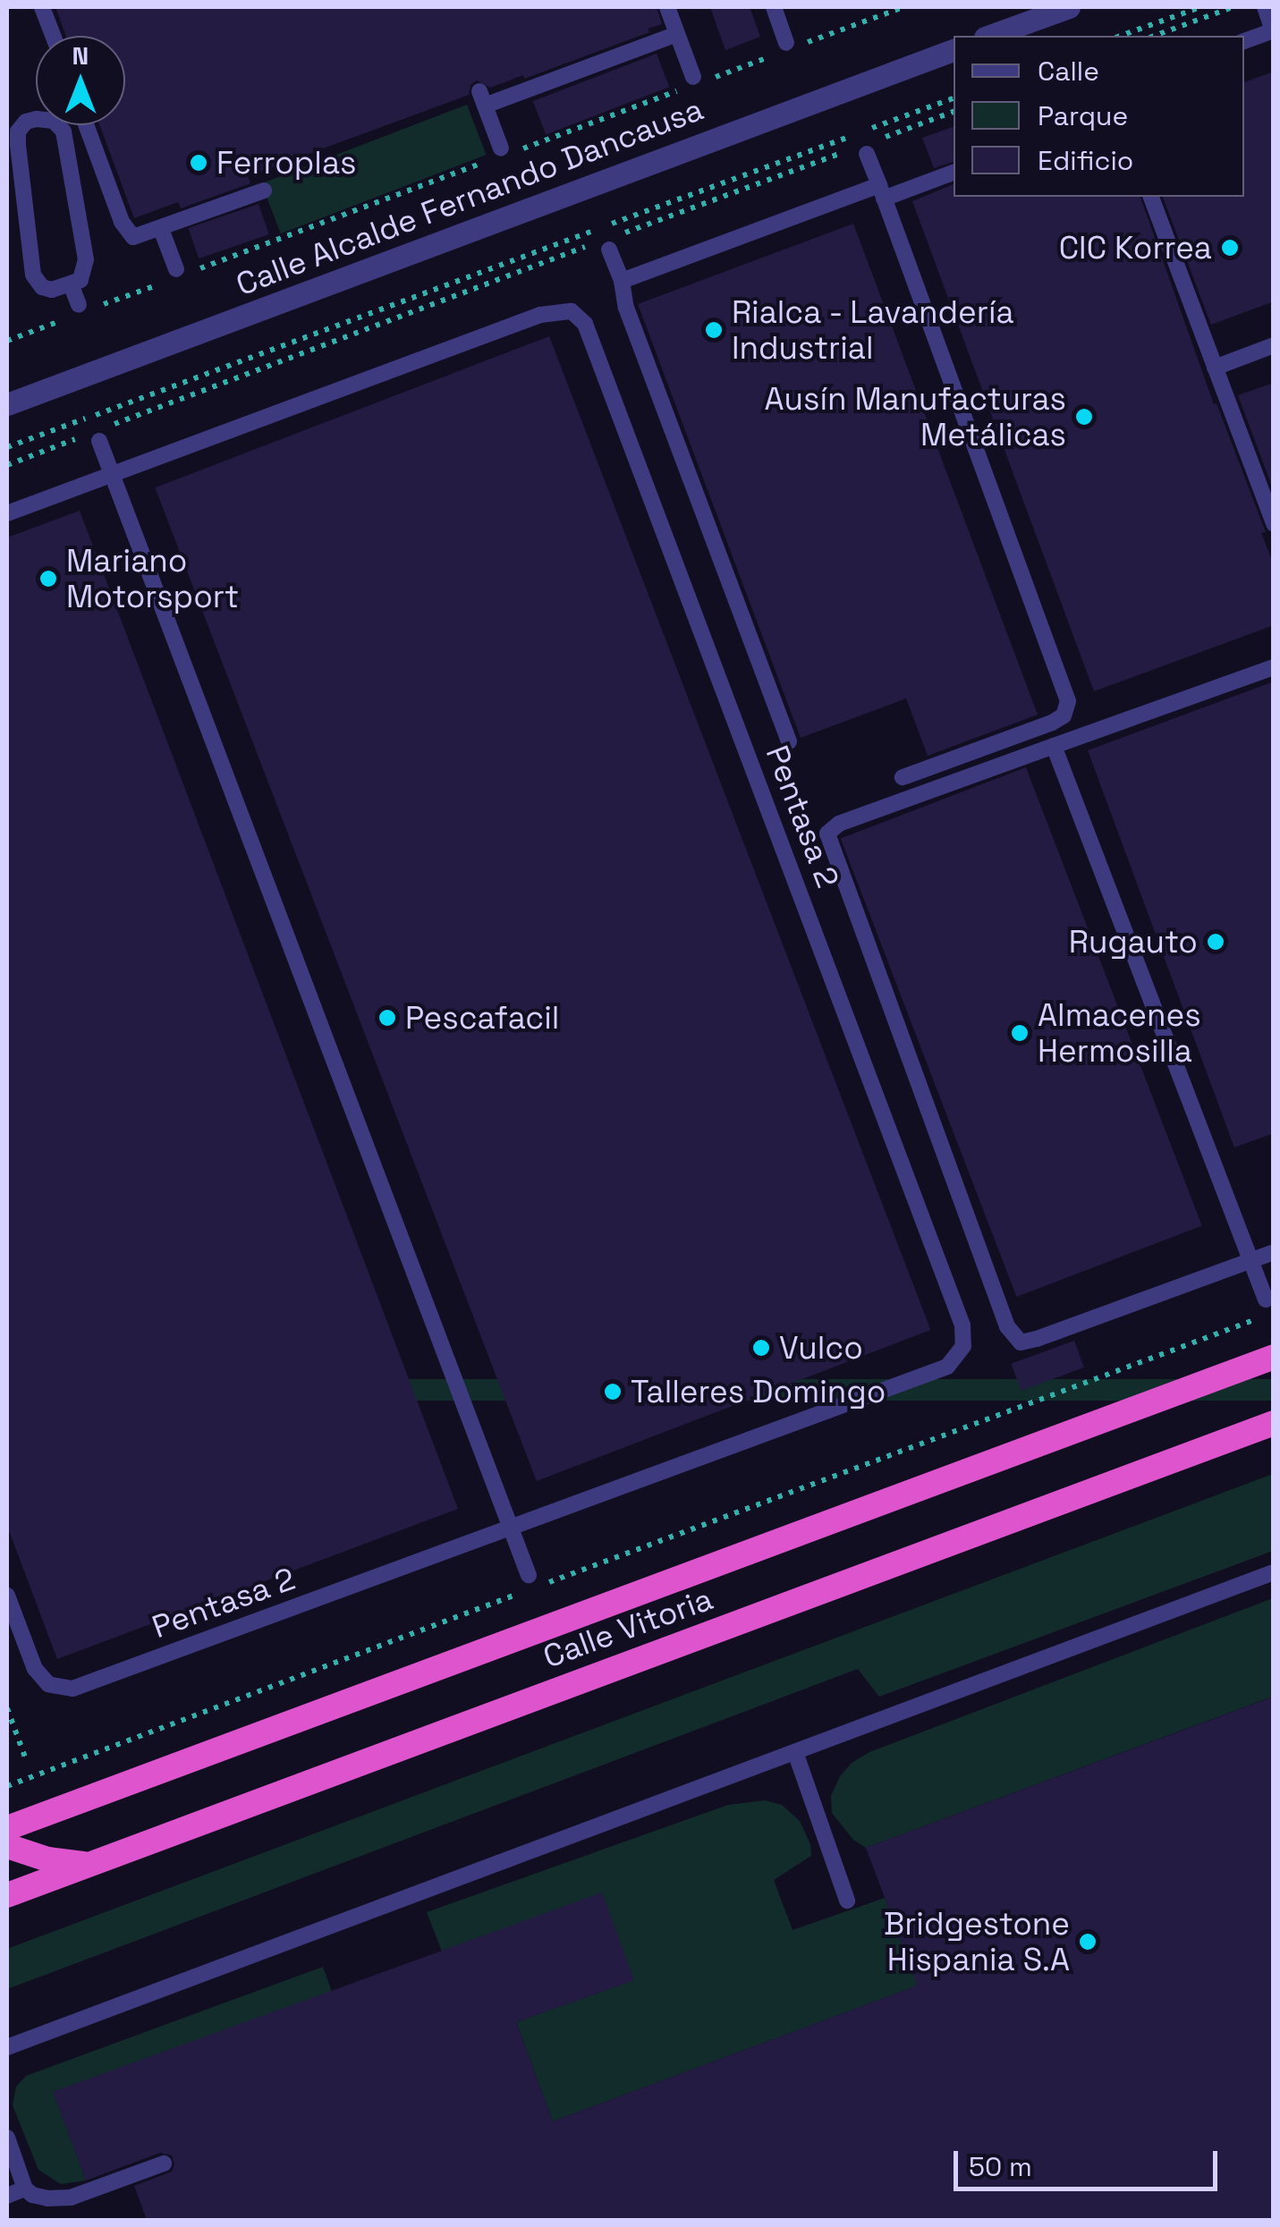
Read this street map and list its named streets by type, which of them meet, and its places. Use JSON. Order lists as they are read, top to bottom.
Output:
{
  "streets": {
    "highway": ["Calle Vitoria"],
    "street": ["Calle Alcalde Fernando Dancausa"],
    "lane": ["Pentasa 2"]
  },
  "places": [
    "Ferroplas",
    "CIC Korrea",
    "Rialca - Lavandería Industrial",
    "Ausín Manufacturas Metálicas",
    "Mariano Motorsport",
    "Rugauto",
    "Pescafacil",
    "Almacenes Hermosilla",
    "Vulco",
    "Talleres Domingo",
    "Bridgestone Hispania S.A"
  ],
  "legend": ["Calle", "Parque", "Edificio"],
  "scale_bar": "50 m",
  "north": "top"
}
